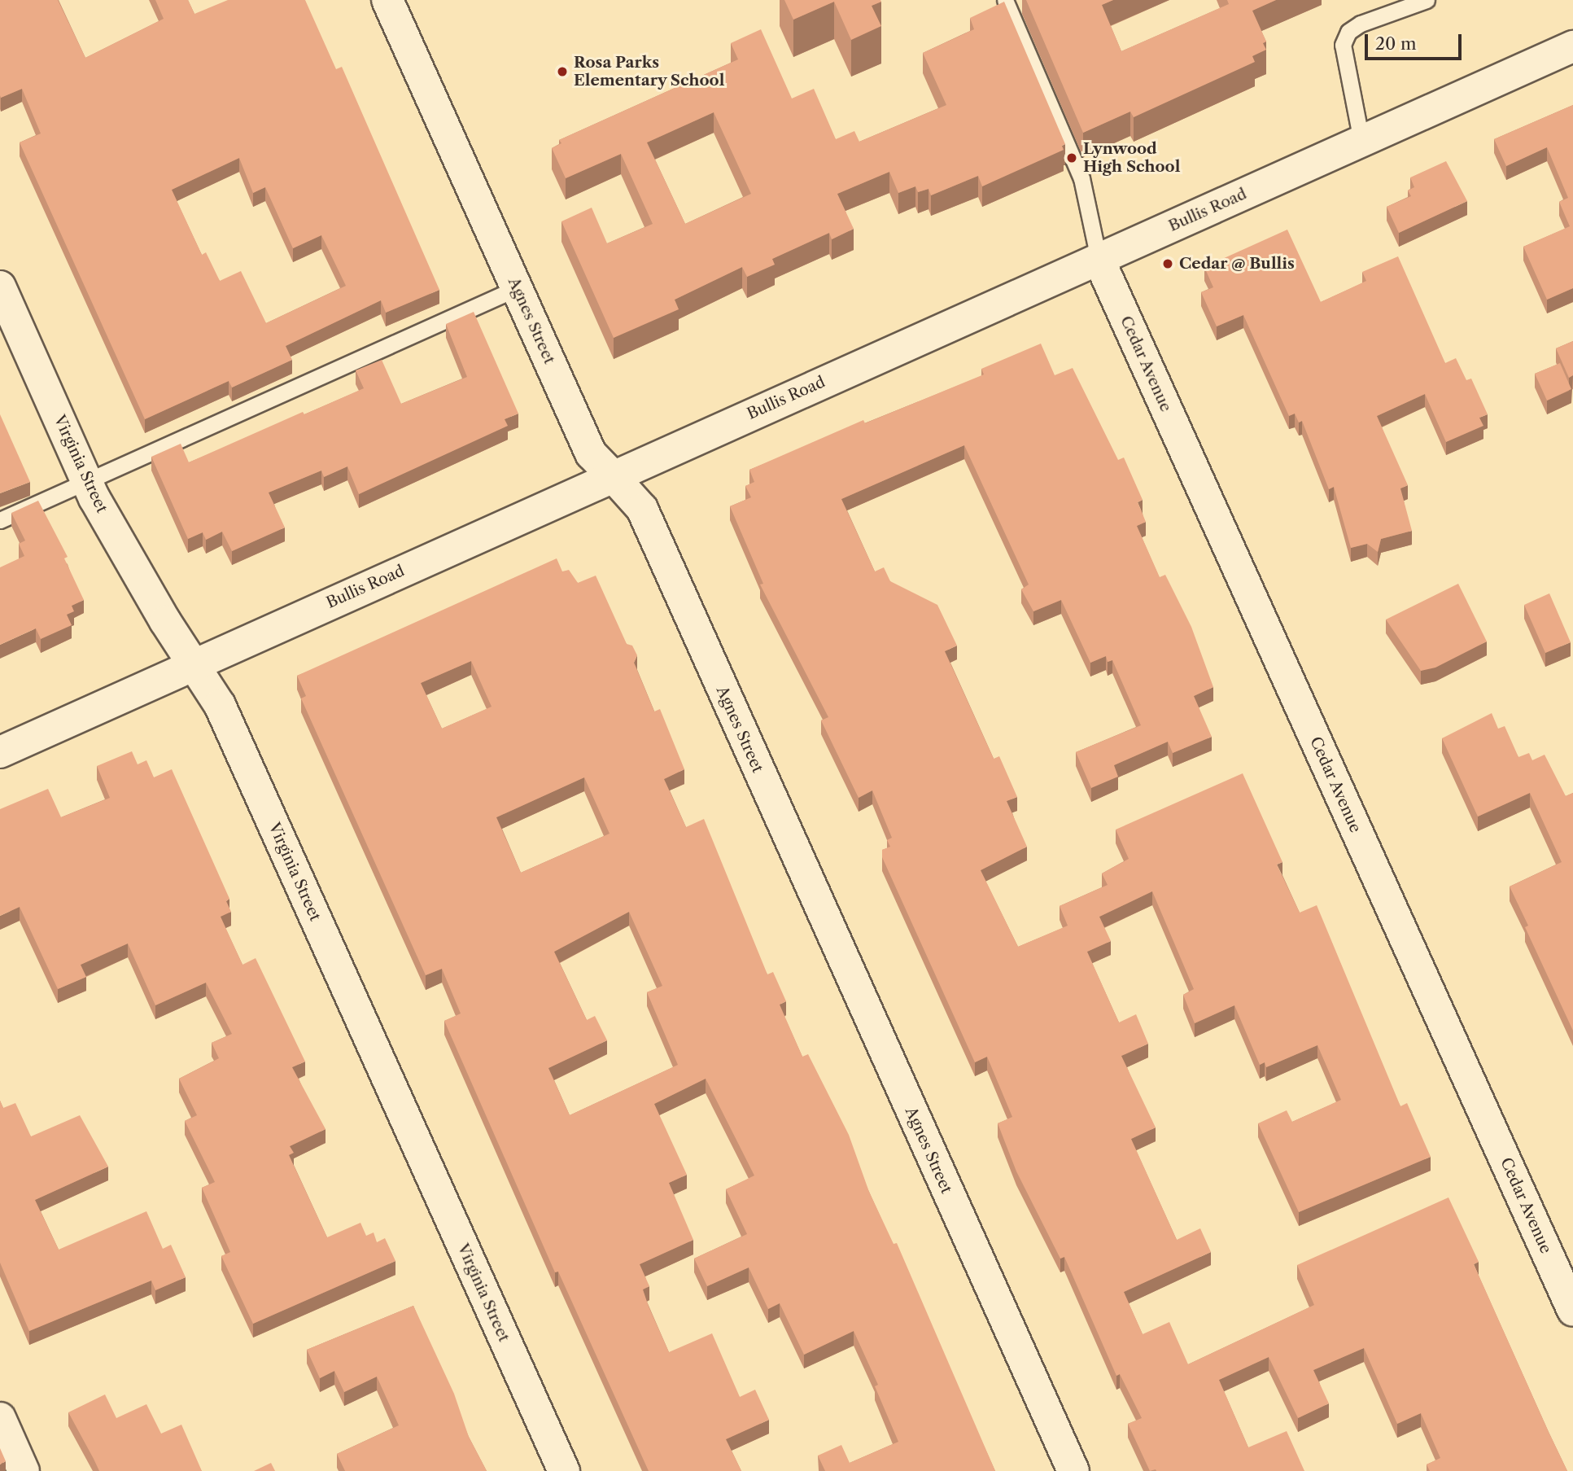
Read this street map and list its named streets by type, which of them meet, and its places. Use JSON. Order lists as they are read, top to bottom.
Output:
{
  "streets": {
    "street": [
      "Bullis Road",
      "Agnes Street",
      "Cedar Avenue",
      "Virginia Street"
    ]
  },
  "crossings": [
    ["Bullis Road", "Agnes Street"],
    ["Bullis Road", "Cedar Avenue"],
    ["Bullis Road", "Virginia Street"]
  ],
  "places": ["Rosa Parks Elementary School", "Lynwood High School", "Cedar @ Bullis"],
  "scale_bar": "20 m"
}
